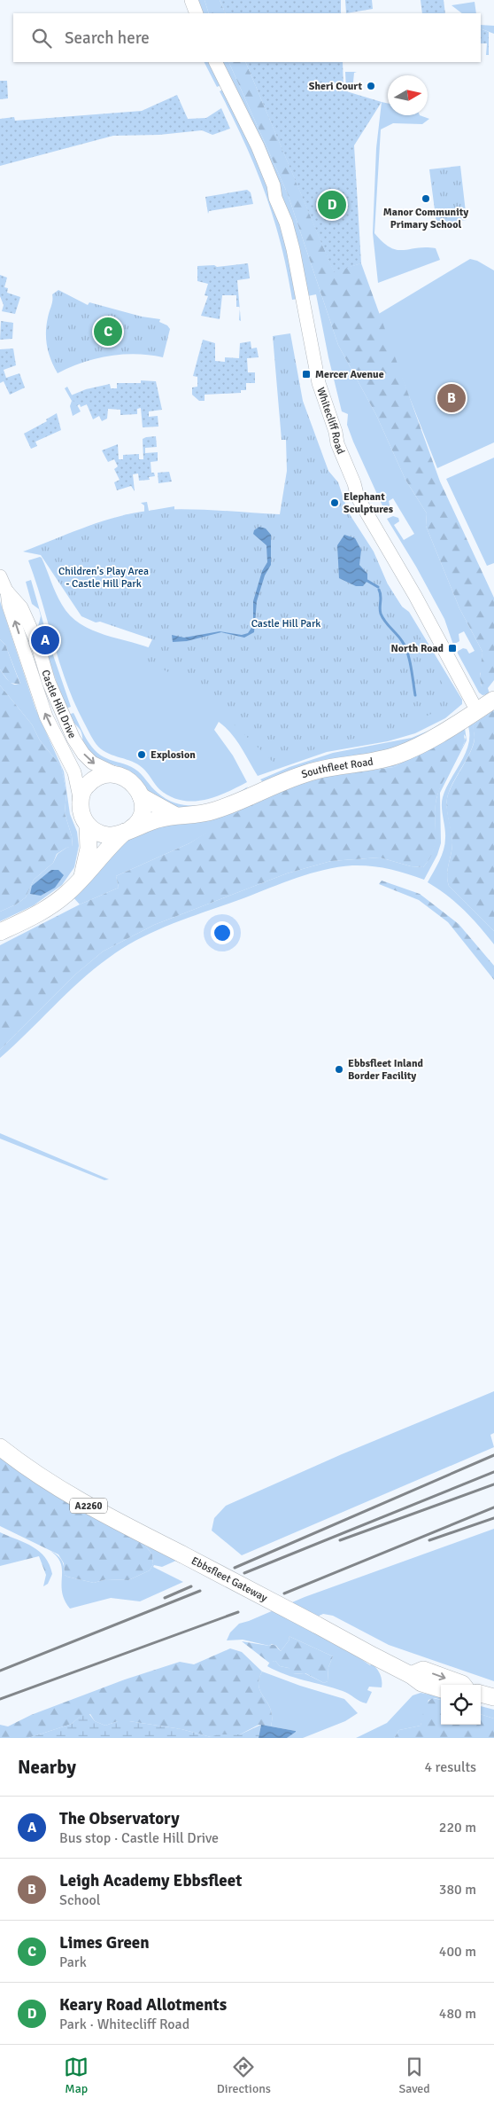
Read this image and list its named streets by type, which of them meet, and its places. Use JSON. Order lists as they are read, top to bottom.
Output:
{
  "streets": {
    "main road": ["Southfleet Road", "A2260", "Ebbsfleet Gateway"],
    "street": ["Whitecliff Road", "Castle Hill Drive"]
  },
  "crossings": [
    ["Whitecliff Road", "Southfleet Road"]
  ],
  "parks": ["Children's Play Area - Castle Hill Park", "Castle Hill Park"],
  "places": {
    "other": [
      "Sheri Court",
      "Manor Community Primary School",
      "Elephant Sculptures",
      "Explosion",
      "Ebbsfleet Inland Border Facility"
    ],
    "transit": ["Mercer Avenue", "North Road"]
  },
  "north": "right",
  "page": {
    "search": "Search here",
    "pins": [
      "D",
      "C",
      "B",
      "A"
    ],
    "heading": ["Nearby", "4 results"],
    "list": [
      {
        "mark": "A",
        "name": "The Observatory",
        "note": "Bus stop · Castle Hill Drive",
        "value": "220 m"
      },
      {
        "mark": "B",
        "name": "Leigh Academy Ebbsfleet",
        "note": "School",
        "value": "380 m"
      },
      {
        "mark": "C",
        "name": "Limes Green",
        "note": "Park",
        "value": "400 m"
      },
      {
        "mark": "D",
        "name": "Keary Road Allotments",
        "note": "Park · Whitecliff Road",
        "value": "480 m"
      }
    ],
    "nav": ["Map", "Directions", "Saved"]
  }
}
